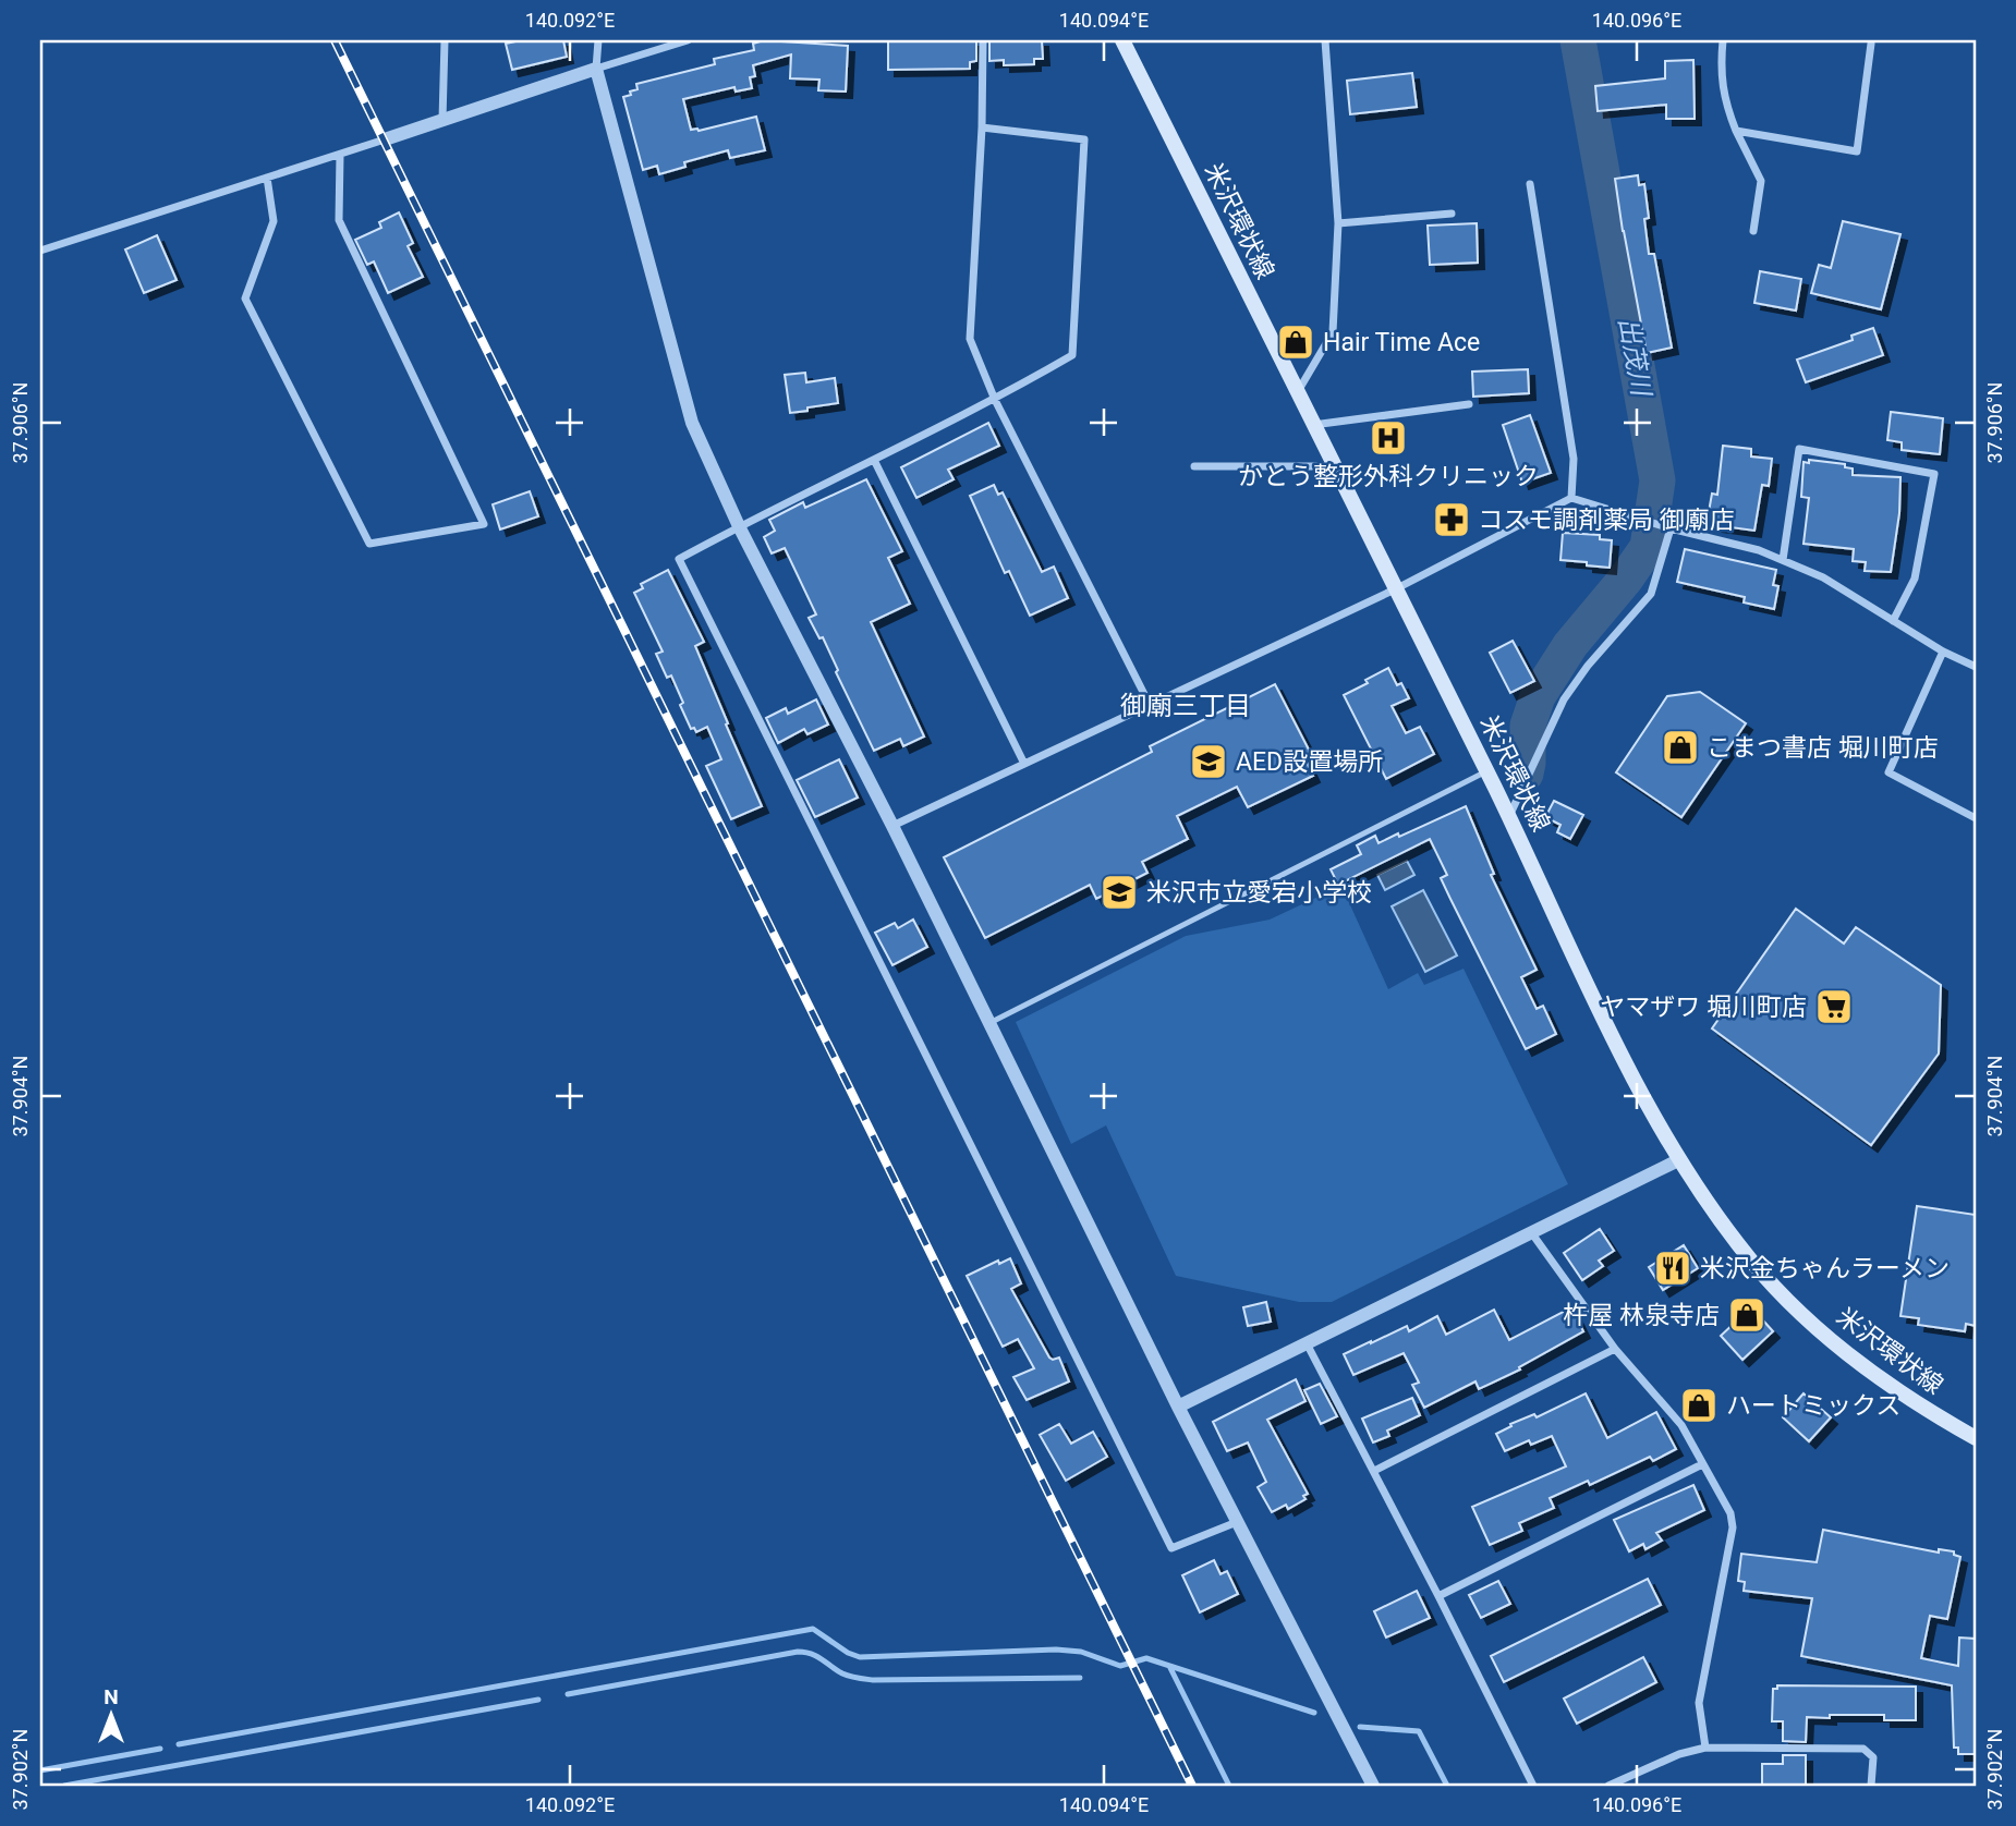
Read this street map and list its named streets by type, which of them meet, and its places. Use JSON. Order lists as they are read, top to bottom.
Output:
{
  "streets": {
    "main road": ["米沢環状線"]
  },
  "districts": ["御廟三丁目"],
  "water": ["出茂川"],
  "places": {
    "shop": [
      "Hair Time Ace",
      "こまつ書店 堀川町店",
      "杵屋 林泉寺店",
      "ハートミックス"
    ],
    "hospital": ["かとう整形外科クリニック"],
    "pharmacy": ["コスモ調剤薬局 御廟店"],
    "school or university": ["AED設置場所", "米沢市立愛宕小学校"],
    "supermarket": ["ヤマザワ 堀川町店"],
    "restaurant": ["米沢金ちゃんラーメン"]
  },
  "north": "top",
  "coordinates": [
    "140.092°E",
    "140.094°E",
    "140.096°E",
    "37.906°N",
    "37.904°N",
    "37.902°N"
  ]
}
